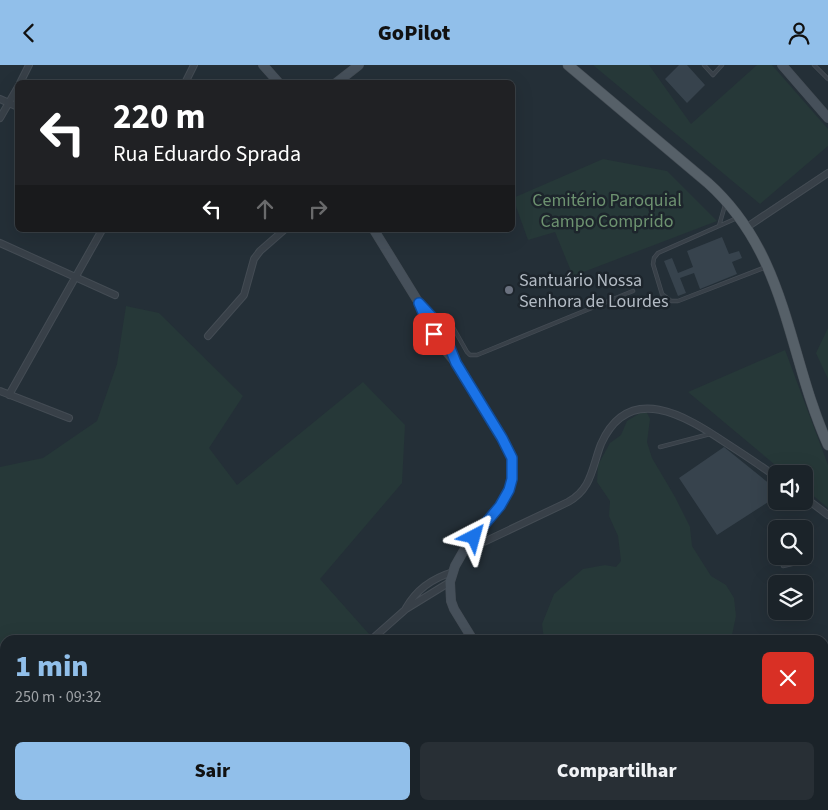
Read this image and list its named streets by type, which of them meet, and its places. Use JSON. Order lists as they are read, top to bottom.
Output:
{
  "parks": ["Cemitério Paroquial Campo Comprido"],
  "places": ["Santuário Nossa Senhora de Lourdes"],
  "page": {
    "header": "GoPilot",
    "turn": ["220 m", "Rua Eduardo Sprada"],
    "heading": ["1 min", "250 m · 09:32"],
    "buttons": ["Sair", "Compartilhar"]
  }
}
